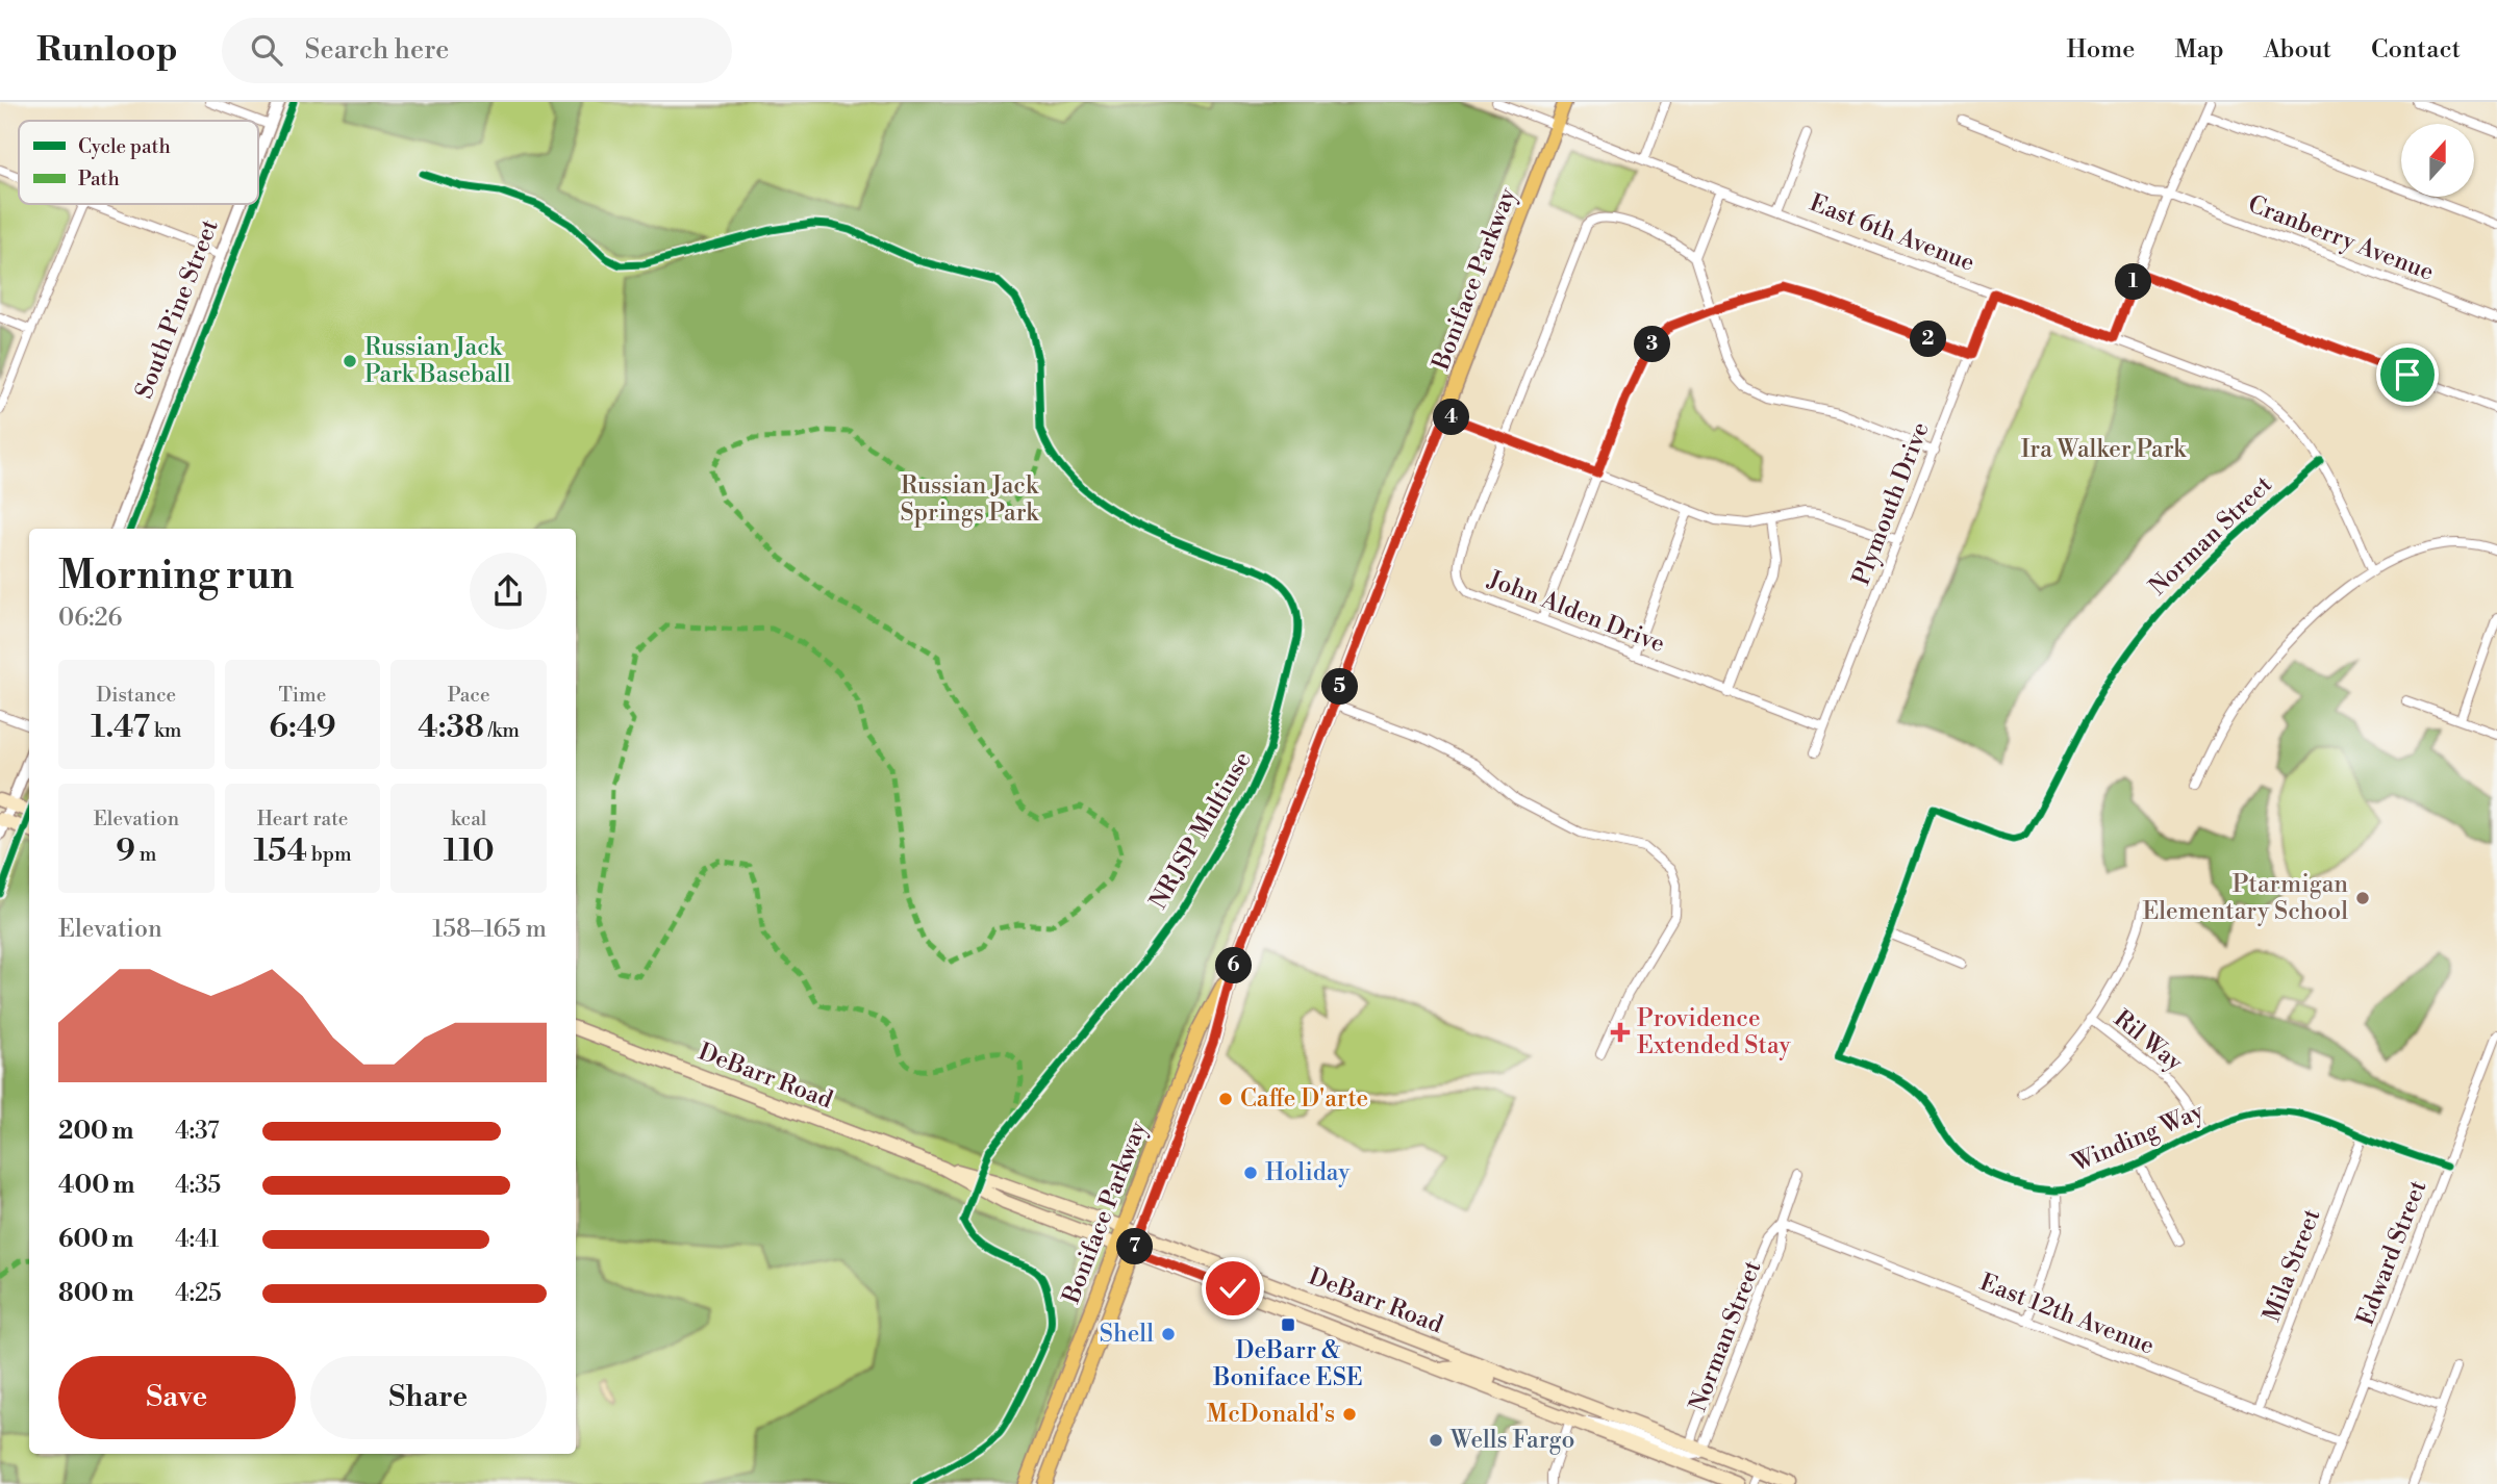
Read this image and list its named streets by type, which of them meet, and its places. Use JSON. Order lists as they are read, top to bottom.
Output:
{
  "streets": {
    "main road": ["Boniface Parkway", "DeBarr Road"],
    "street": [
      "East 6th Avenue",
      "Cranberry Avenue",
      "South Pine Street",
      "Plymouth Drive",
      "Norman Street",
      "John Alden Drive",
      "Ril Way",
      "Winding Way",
      "Edward Street",
      "Mila Street",
      "East 12th Avenue"
    ],
    "cycle path": ["NRJSP Multiuse"]
  },
  "crossings": [
    ["East 6th Avenue", "Boniface Parkway"],
    ["East 6th Avenue", "Plymouth Drive"],
    ["East 6th Avenue", "Norman Street"],
    ["Boniface Parkway", "DeBarr Road"],
    ["Plymouth Drive", "John Alden Drive"],
    ["Norman Street", "DeBarr Road"],
    ["Norman Street", "Winding Way"],
    ["Norman Street", "East 12th Avenue"],
    ["Ril Way", "Winding Way"],
    ["Winding Way", "Edward Street"],
    ["Winding Way", "Mila Street"],
    ["Edward Street", "East 12th Avenue"],
    ["Mila Street", "East 12th Avenue"]
  ],
  "parks": ["Ira Walker Park", "Russian Jack Springs Park"],
  "places": {
    "other": [
      "Russian Jack Park Baseball",
      "Ptarmigan Elementary School",
      "Caffe D'arte",
      "Holiday",
      "Shell",
      "McDonald's",
      "Wells Fargo"
    ],
    "health": ["Providence Extended Stay"],
    "transit": ["DeBarr & Boniface ESE"]
  },
  "legend": ["Cycle path", "Path"],
  "north": "top",
  "page": {
    "header": "Runloop",
    "search": "Search here",
    "nav": [
      "Home",
      "Map",
      "About",
      "Contact"
    ],
    "pins": [
      "1",
      "2",
      "3",
      "4",
      "5",
      "6",
      "7"
    ],
    "heading": ["Morning run", "06:26"],
    "stats": [
      ["Distance", "1.47 km"],
      ["Time", "6:49"],
      ["Pace", "4:38 /km"],
      ["Elevation", "9 m"],
      ["Heart rate", "154 bpm"],
      ["kcal", "110"]
    ],
    "chart": ["Elevation", "158–165 m"],
    "list": [
      {
        "name": "200 m",
        "note": "4:37"
      },
      {
        "name": "400 m",
        "note": "4:35"
      },
      {
        "name": "600 m",
        "note": "4:41"
      },
      {
        "name": "800 m",
        "note": "4:25"
      }
    ],
    "buttons": ["Save", "Share"]
  }
}
